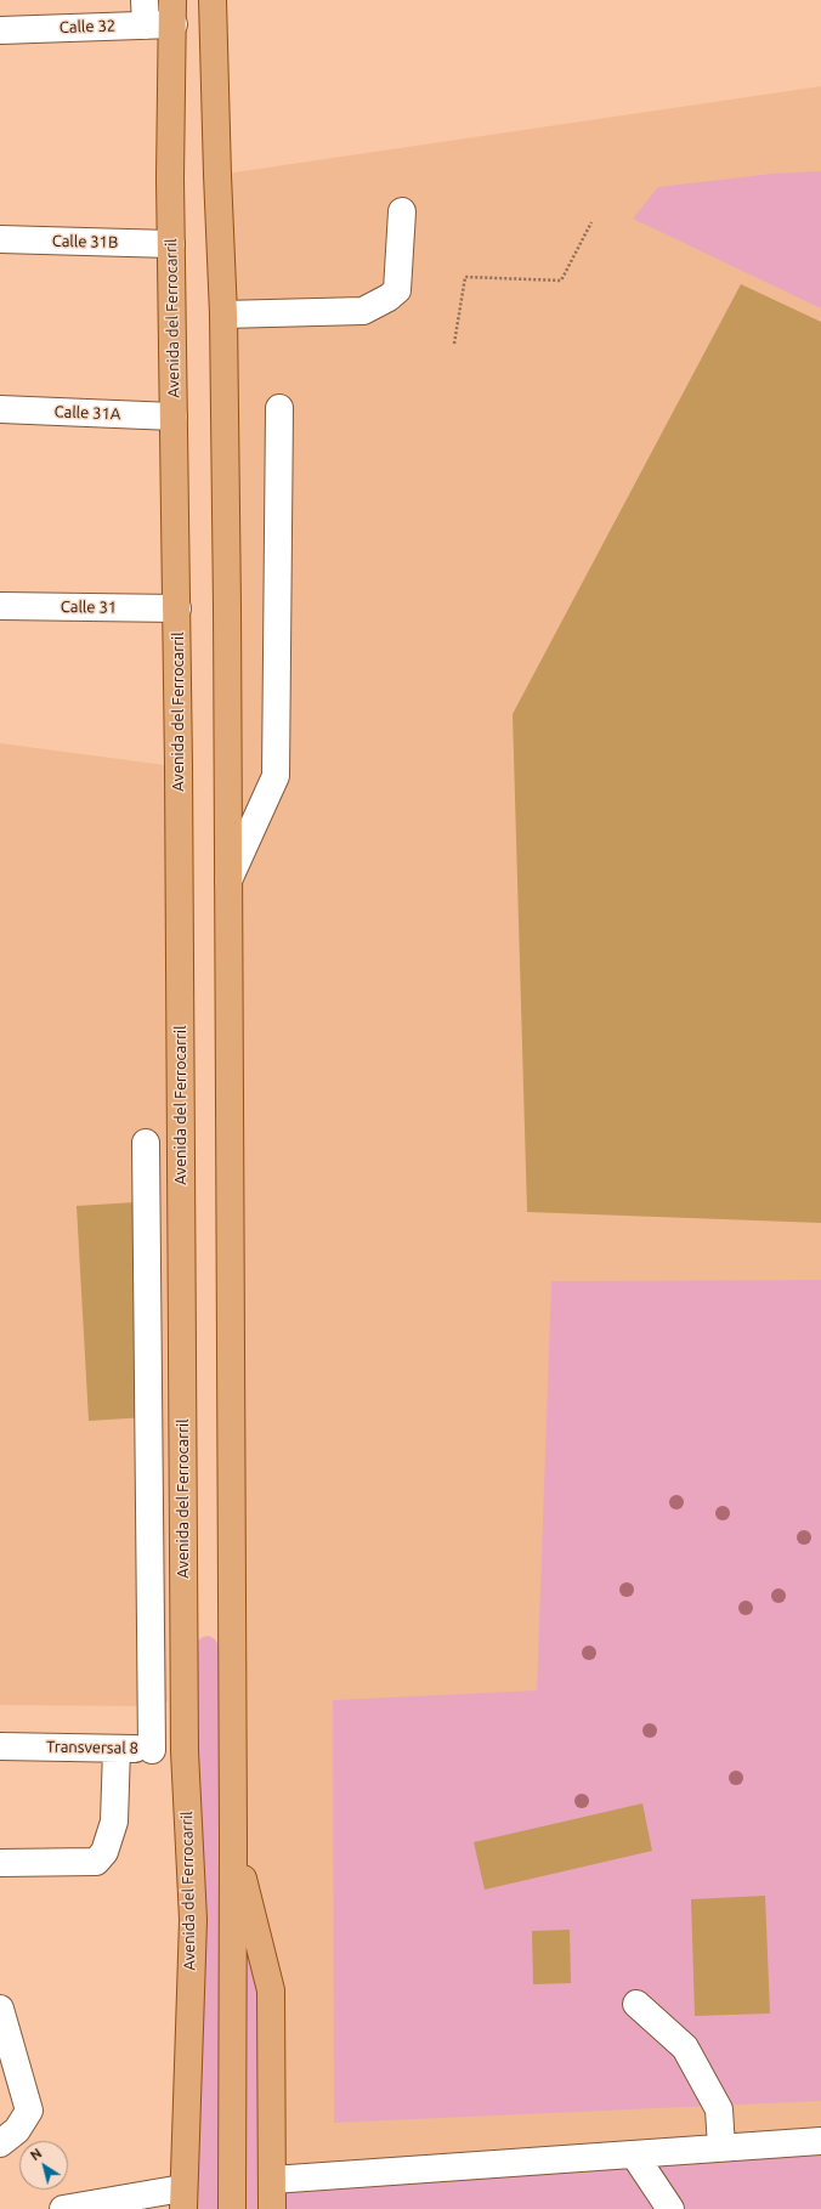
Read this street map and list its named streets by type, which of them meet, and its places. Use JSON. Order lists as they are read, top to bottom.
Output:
{
  "streets": {
    "main road": ["Avenida del Ferrocarril"],
    "street": [
      "Calle 32",
      "Calle 31B",
      "Calle 31A",
      "Calle 31",
      "Transversal 8"
    ]
  },
  "crossings": [
    ["Calle 32", "Avenida del Ferrocarril"],
    ["Calle 31B", "Avenida del Ferrocarril"],
    ["Avenida del Ferrocarril", "Calle 31A"],
    ["Avenida del Ferrocarril", "Calle 31"],
    ["Avenida del Ferrocarril", "Transversal 8"]
  ],
  "north": "top left"
}
